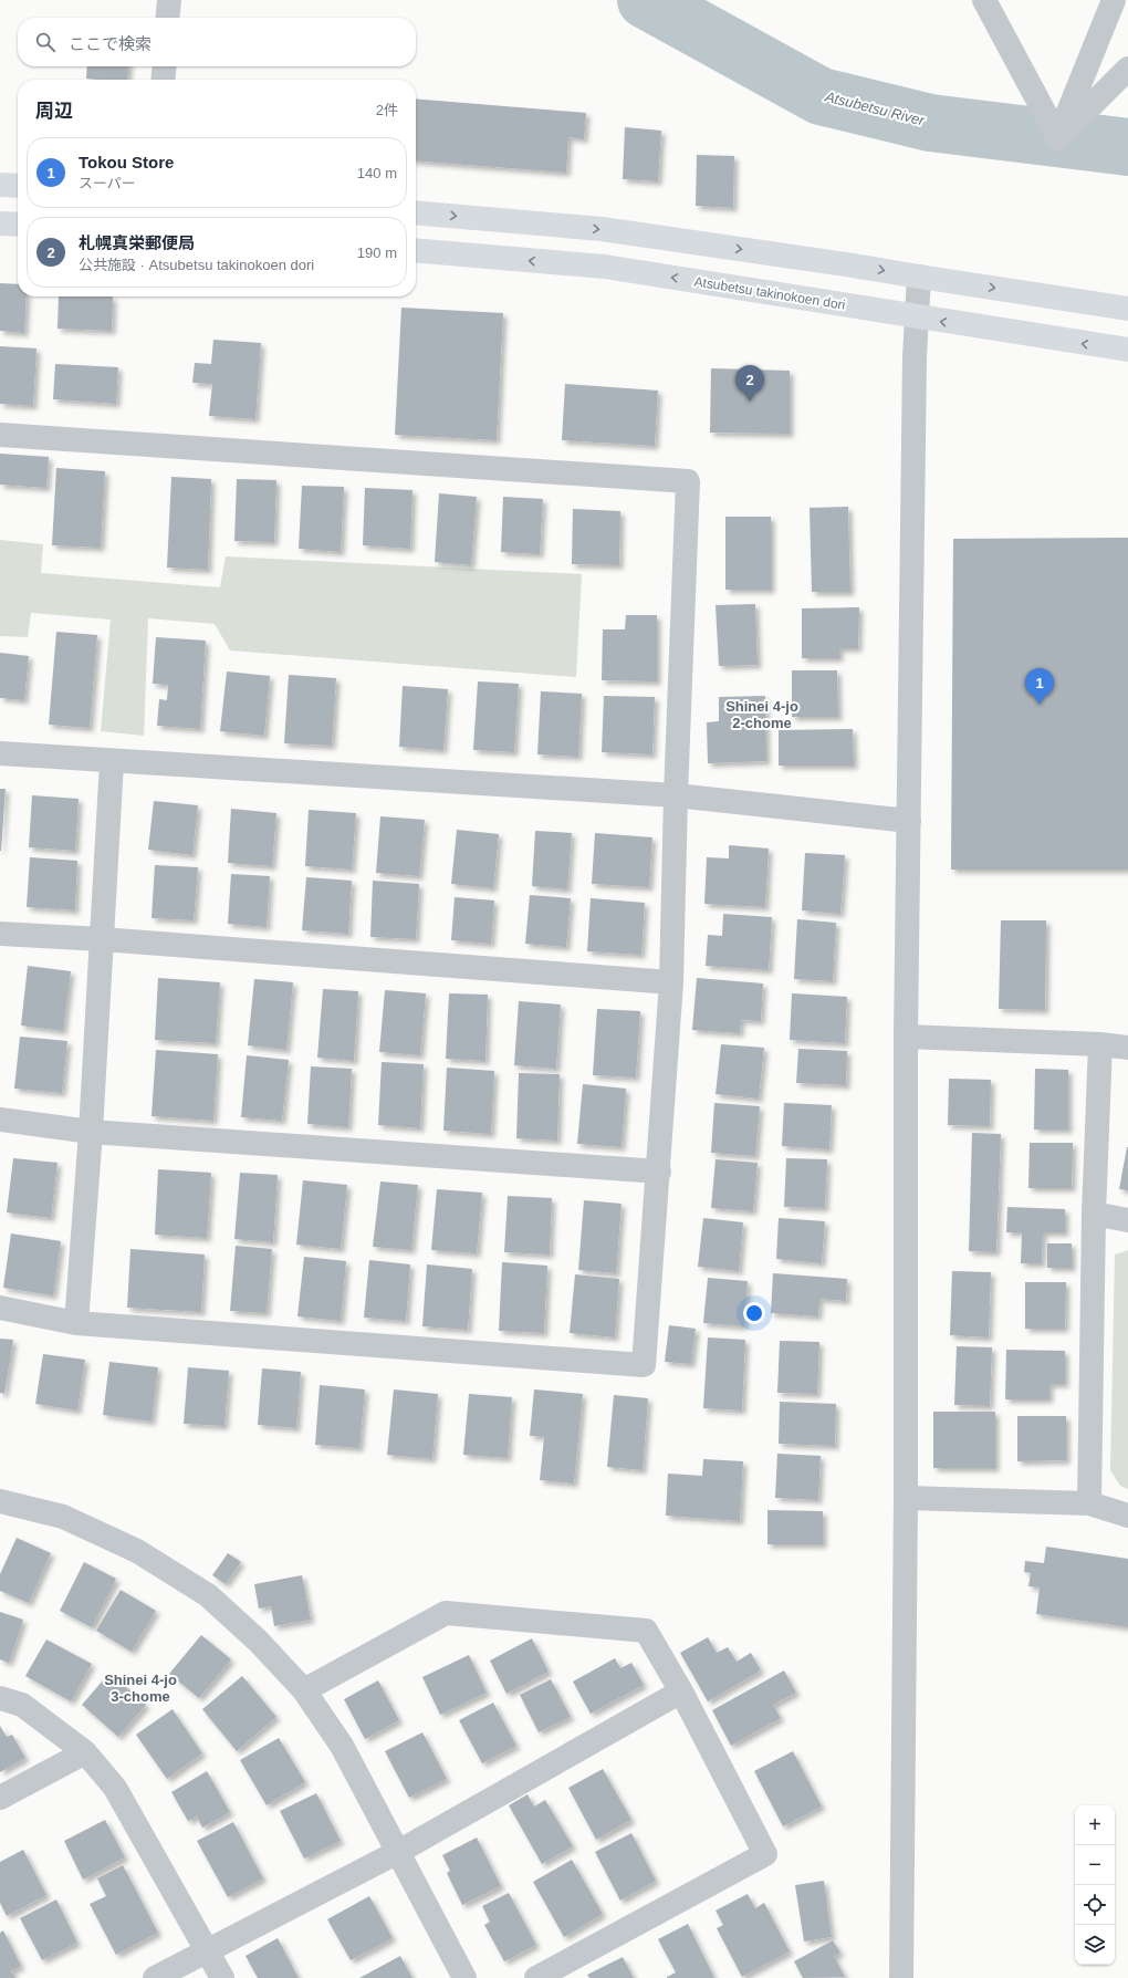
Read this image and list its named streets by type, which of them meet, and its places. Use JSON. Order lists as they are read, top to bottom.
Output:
{
  "streets": {
    "main road": ["Atsubetsu takinokoen dori"]
  },
  "districts": ["Shinei 4-jo 2-chome", "Shinei 4-jo 3-chome"],
  "water": ["Atsubetsu River"],
  "page": {
    "search": "ここで検索",
    "heading": ["周辺", "2件"],
    "list": [
      {
        "mark": "1",
        "name": "Tokou Store",
        "note": "スーパー",
        "value": "140 m"
      },
      {
        "mark": "2",
        "name": "札幌真栄郵便局",
        "note": "公共施設 · Atsubetsu takinokoen dori",
        "value": "190 m"
      }
    ],
    "pins": ["2", "1"],
    "map_buttons": ["+", "−"]
  }
}
